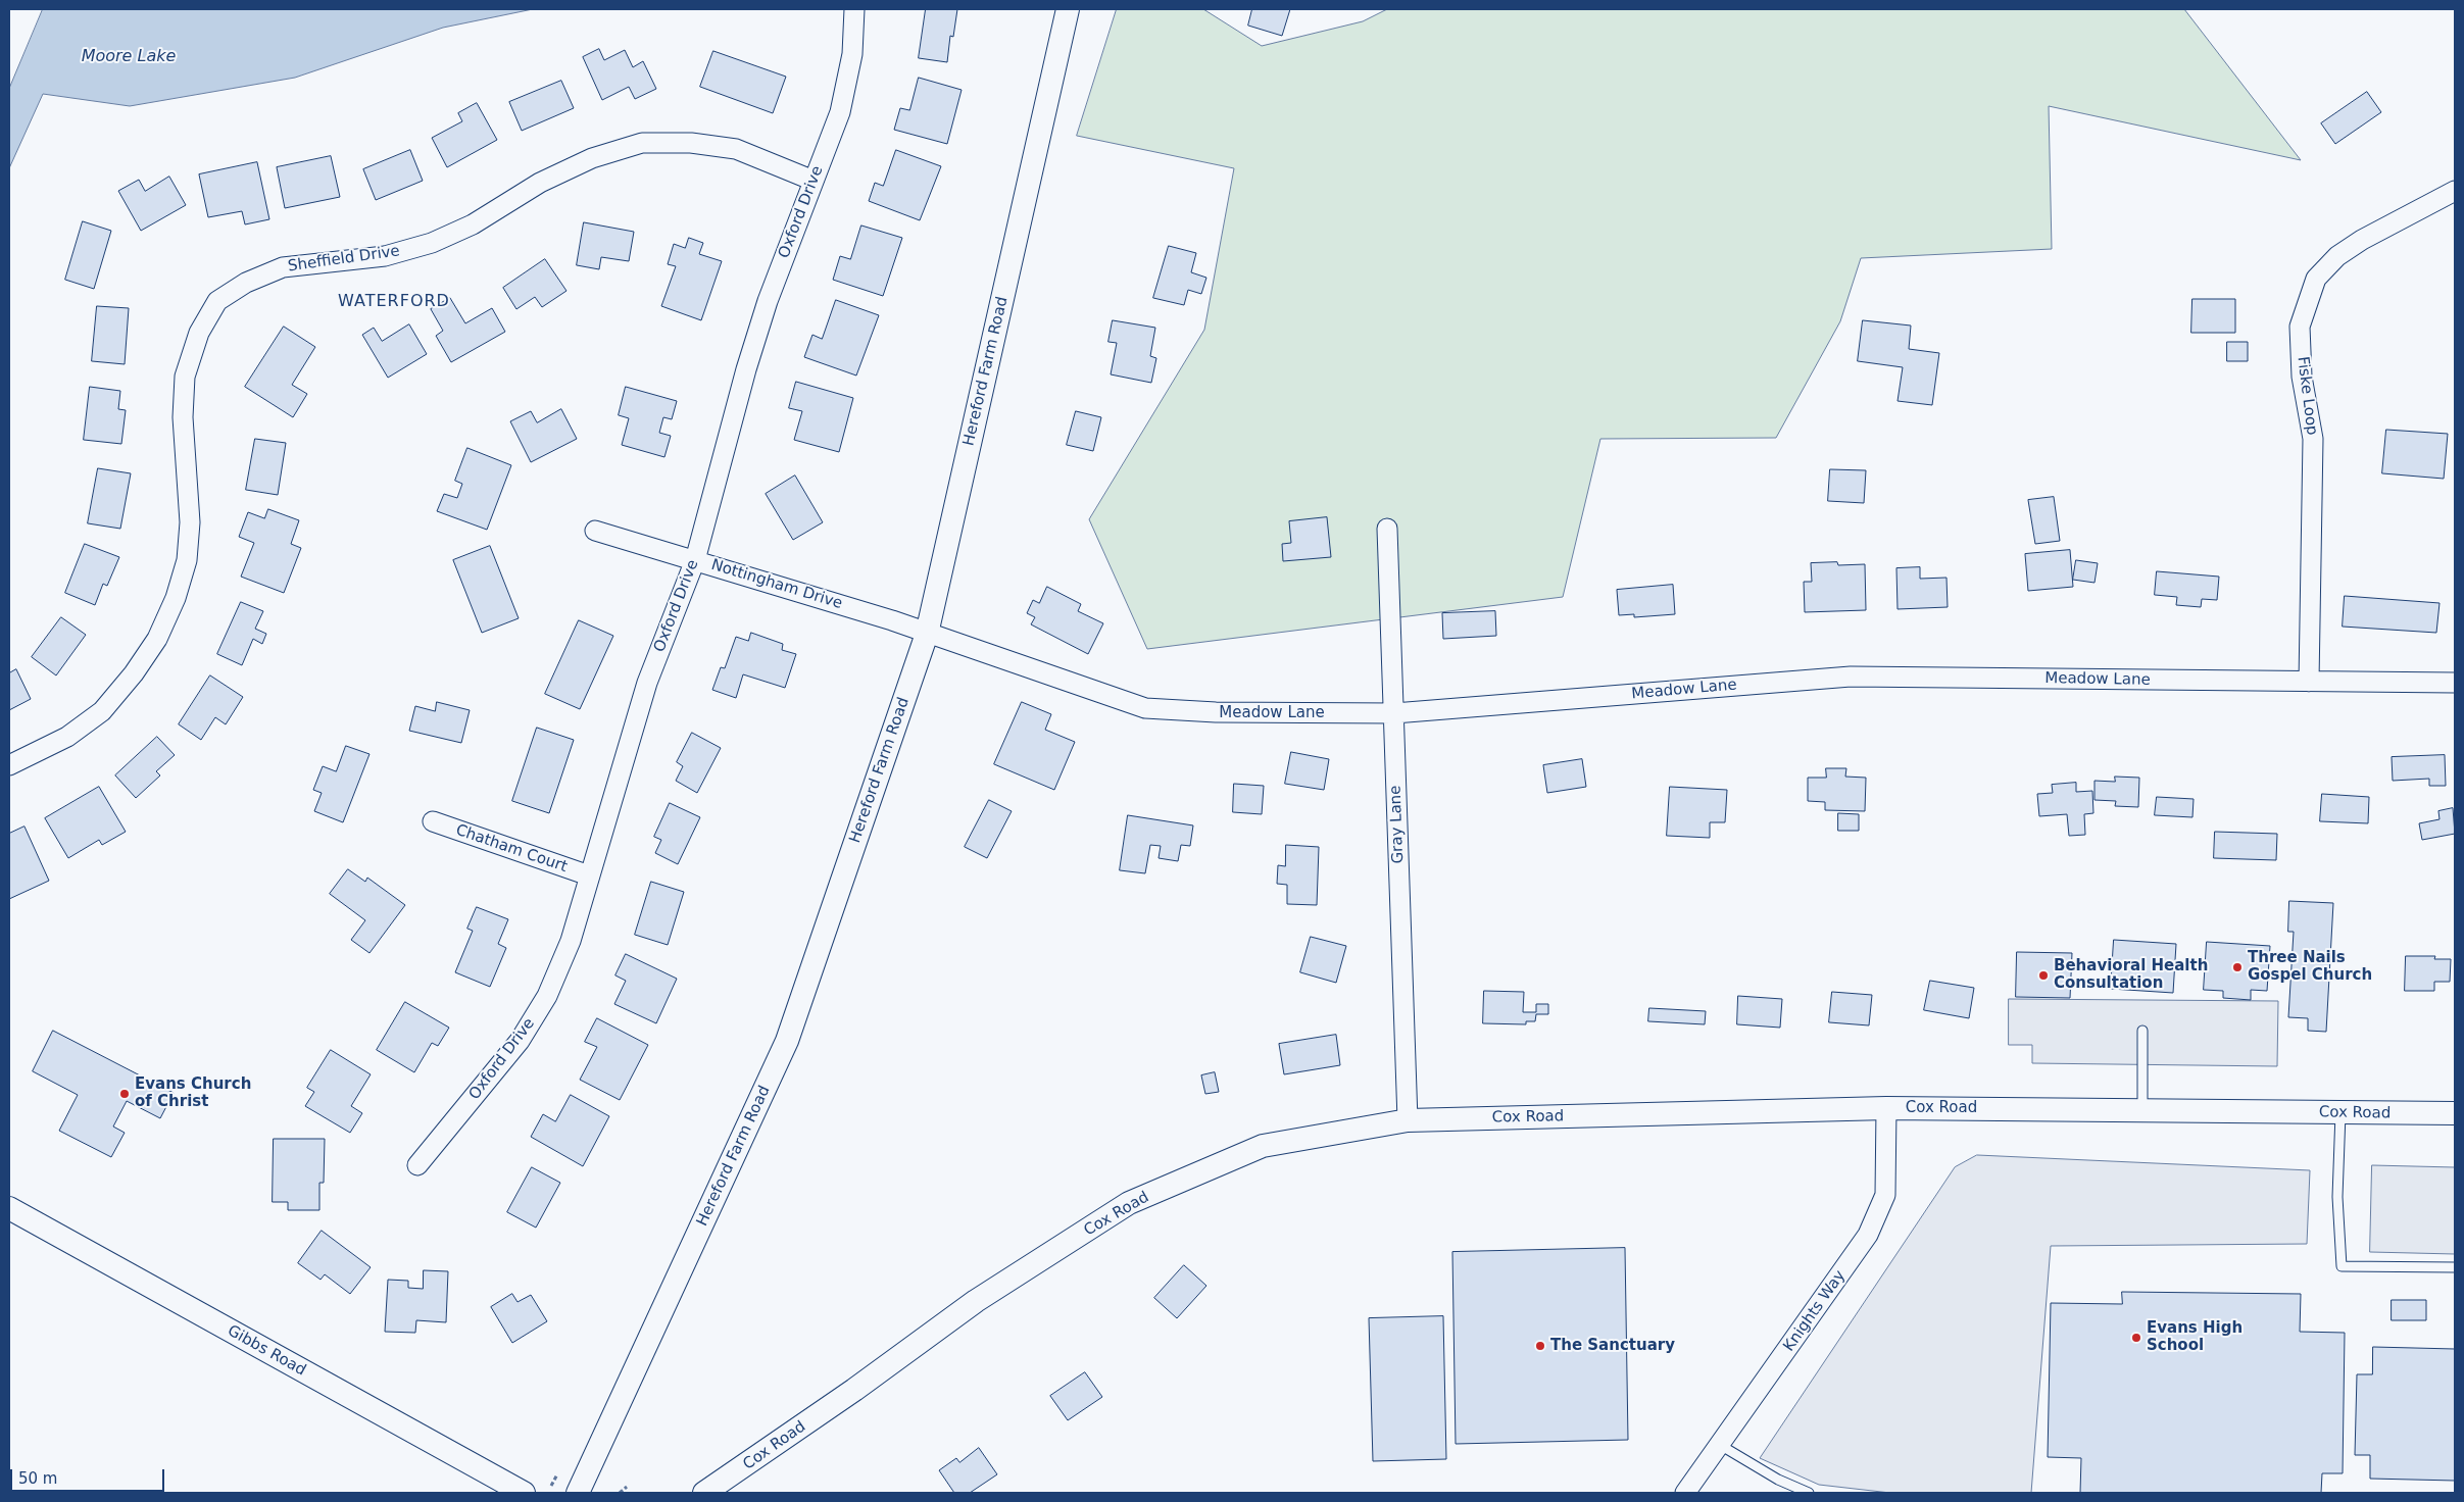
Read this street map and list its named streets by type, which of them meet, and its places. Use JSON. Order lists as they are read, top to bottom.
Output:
{
  "streets": {
    "street": [
      "Oxford Drive",
      "Sheffield Drive",
      "Hereford Farm Road",
      "Fiske Loop",
      "Nottingham Drive",
      "Meadow Lane",
      "Gray Lane",
      "Chatham Court",
      "Cox Road",
      "Knights Way",
      "Gibbs Road"
    ]
  },
  "crossings": [
    ["Oxford Drive", "Sheffield Drive"],
    ["Oxford Drive", "Nottingham Drive"],
    ["Oxford Drive", "Chatham Court"],
    ["Hereford Farm Road", "Nottingham Drive"],
    ["Hereford Farm Road", "Meadow Lane"],
    ["Fiske Loop", "Meadow Lane"],
    ["Nottingham Drive", "Meadow Lane"],
    ["Meadow Lane", "Gray Lane"],
    ["Gray Lane", "Cox Road"],
    ["Cox Road", "Knights Way"]
  ],
  "districts": ["WATERFORD"],
  "water": ["Moore Lake"],
  "places": [
    "Three Nails Gospel Church",
    "Behavioral Health Consultation",
    "Evans Church of Christ",
    "Evans High School",
    "The Sanctuary"
  ],
  "scale_bar": "50 m"
}
